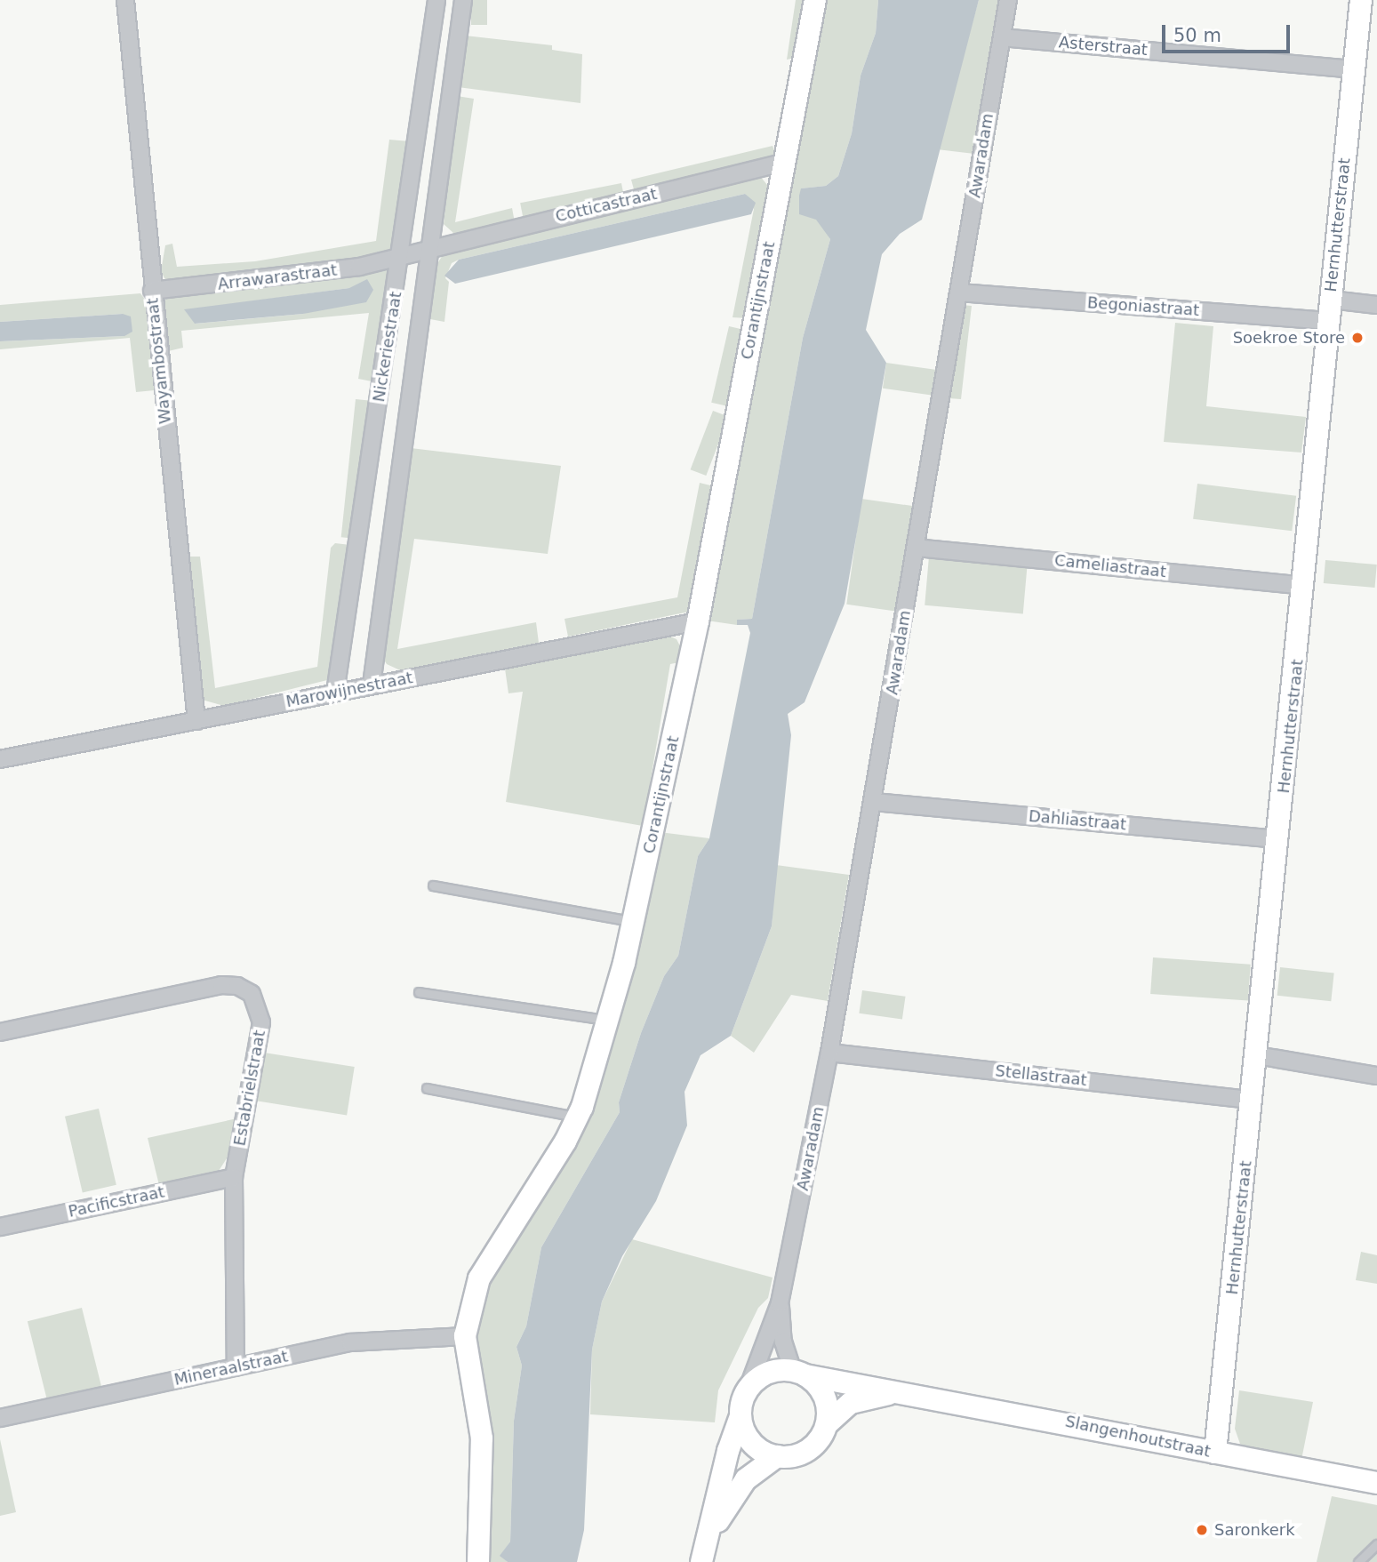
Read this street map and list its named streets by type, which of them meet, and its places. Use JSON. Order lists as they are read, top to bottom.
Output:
{
  "streets": {
    "street": [
      "Asterstraat",
      "Awaradam",
      "Cotticastraat",
      "Hernhutterstraat",
      "Arrawarastraat",
      "Corantijnstraat",
      "Begoniastraat",
      "Nickeriestraat",
      "Wayambostraat",
      "Cameliastraat",
      "Marowijnestraat",
      "Dahliastraat",
      "Stellastraat",
      "Estabrielstraat",
      "Pacificstraat",
      "Mineraalstraat",
      "Slangenhoutstraat"
    ]
  },
  "crossings": [
    ["Asterstraat", "Awaradam"],
    ["Asterstraat", "Hernhutterstraat"],
    ["Awaradam", "Begoniastraat"],
    ["Awaradam", "Cameliastraat"],
    ["Awaradam", "Dahliastraat"],
    ["Awaradam", "Stellastraat"],
    ["Awaradam", "Slangenhoutstraat"],
    ["Cotticastraat", "Arrawarastraat"],
    ["Cotticastraat", "Corantijnstraat"],
    ["Cotticastraat", "Nickeriestraat"],
    ["Hernhutterstraat", "Begoniastraat"],
    ["Hernhutterstraat", "Cameliastraat"],
    ["Hernhutterstraat", "Dahliastraat"],
    ["Hernhutterstraat", "Stellastraat"],
    ["Hernhutterstraat", "Slangenhoutstraat"],
    ["Arrawarastraat", "Nickeriestraat"],
    ["Arrawarastraat", "Wayambostraat"],
    ["Corantijnstraat", "Marowijnestraat"],
    ["Corantijnstraat", "Mineraalstraat"],
    ["Nickeriestraat", "Marowijnestraat"],
    ["Wayambostraat", "Marowijnestraat"],
    ["Estabrielstraat", "Pacificstraat"],
    ["Estabrielstraat", "Mineraalstraat"]
  ],
  "places": ["Soekroe Store", "Saronkerk"],
  "scale_bar": "50 m"
}
